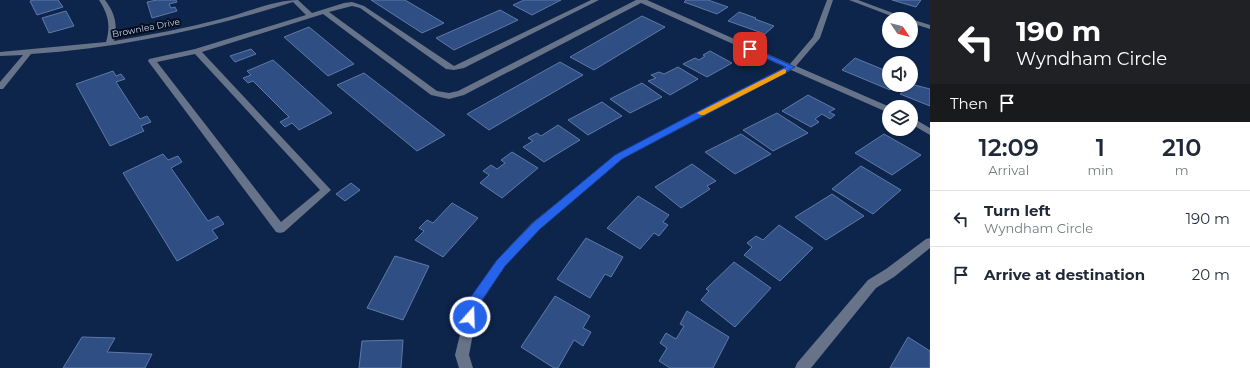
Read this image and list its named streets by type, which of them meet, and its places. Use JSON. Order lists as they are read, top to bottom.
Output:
{
  "streets": {
    "street": ["Brownlea Drive"]
  },
  "north": "bottom right",
  "page": {
    "turn": ["190 m", "Wyndham Circle"],
    "then": "Then",
    "eta": [
      "12:09",
      "Arrival",
      "1",
      "min",
      "210",
      "m"
    ],
    "list": [
      {
        "name": "Turn left",
        "note": "Wyndham Circle",
        "value": "190 m"
      },
      {
        "name": "Arrive at destination",
        "value": "20 m"
      }
    ]
  }
}
